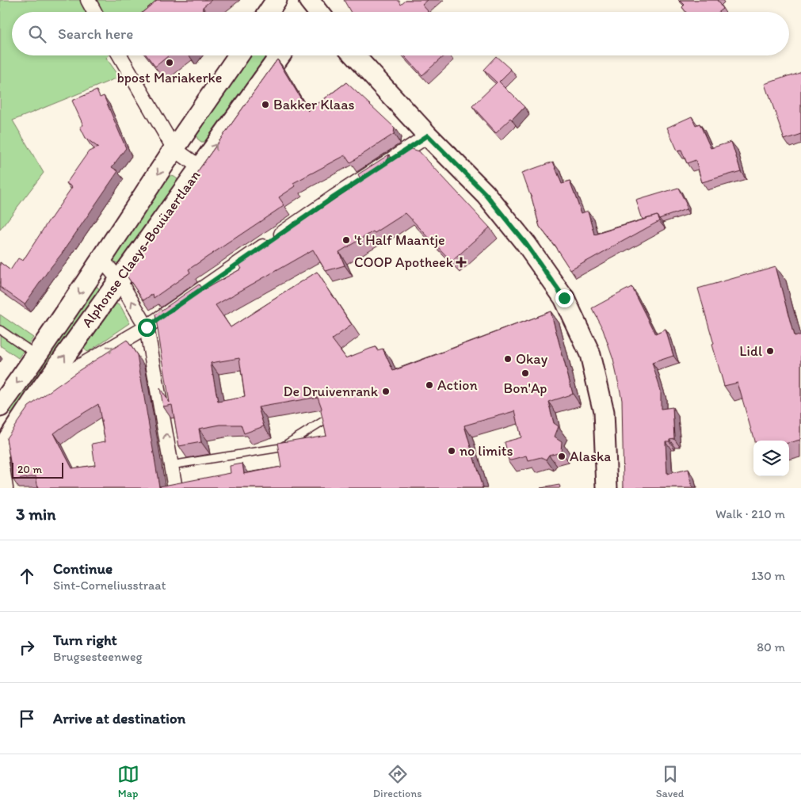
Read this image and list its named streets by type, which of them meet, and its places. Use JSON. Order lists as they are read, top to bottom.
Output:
{
  "streets": {
    "street": ["Alphonse Claeys-Bouüaertlaan"]
  },
  "places": {
    "other": [
      "bpost Mariakerke",
      "Bakker Klaas",
      "'t Half Maantje",
      "Lidl",
      "Okay",
      "Bon'Ap",
      "Action",
      "De Druivenrank",
      "no limits",
      "Alaska"
    ],
    "health": ["COOP Apotheek"]
  },
  "scale_bar": "20 m",
  "page": {
    "search": "Search here",
    "scale": "20 m",
    "heading": ["3 min", "Walk · 210 m"],
    "list": [
      ["Continue", "Sint-Corneliusstraat", "130 m"],
      ["Turn right", "Brugsesteenweg", "80 m"],
      "Arrive at destination"
    ],
    "nav": ["Map", "Directions", "Saved"]
  }
}
